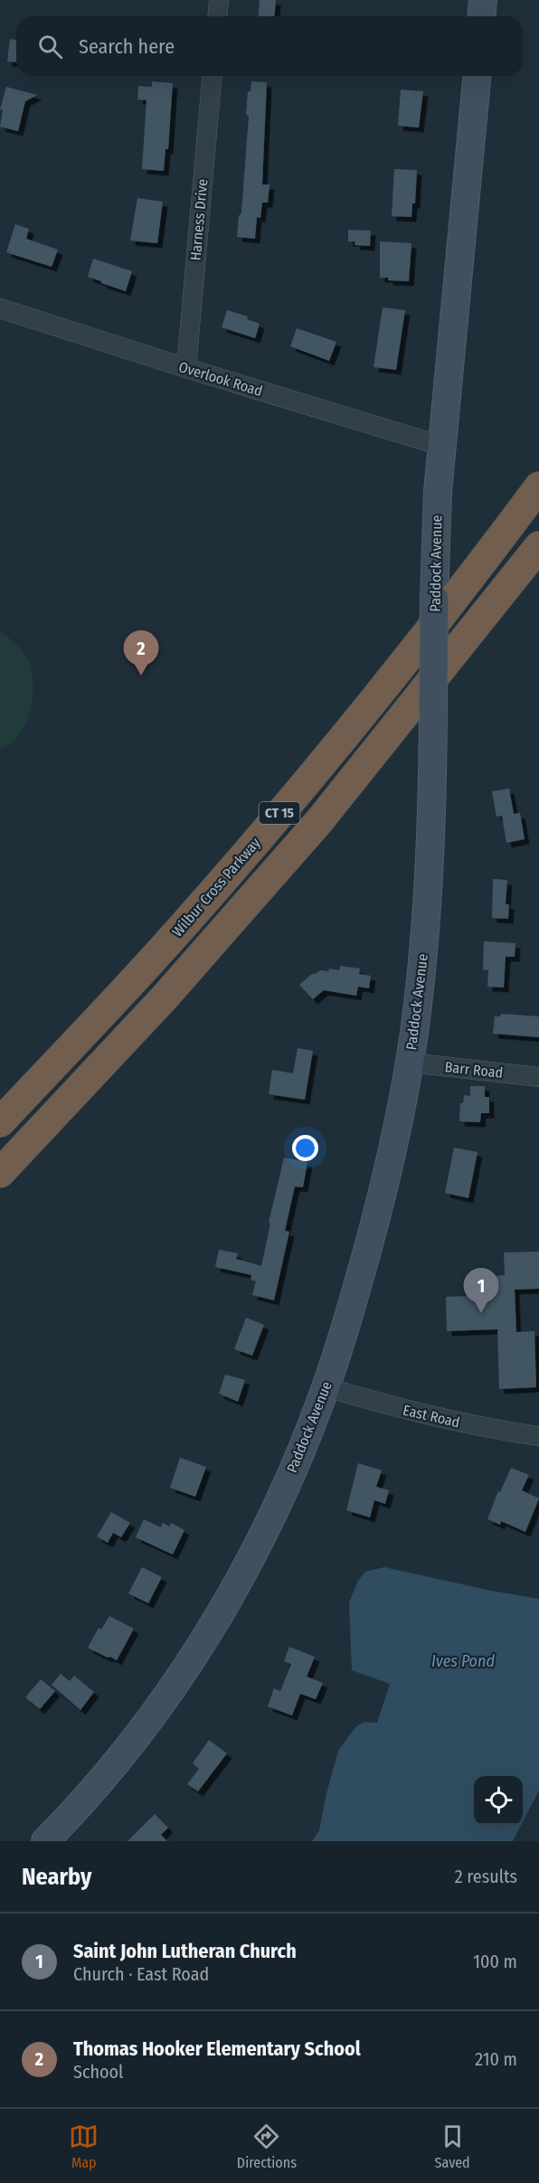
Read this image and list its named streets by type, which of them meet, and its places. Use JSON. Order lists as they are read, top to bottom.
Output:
{
  "streets": {
    "highway": ["CT 15", "Wilbur Cross Parkway"],
    "main road": ["Paddock Avenue"],
    "street": [
      "Harness Drive",
      "Overlook Road",
      "Barr Road",
      "East Road"
    ]
  },
  "crossings": [
    ["Harness Drive", "Overlook Road"],
    ["Overlook Road", "Paddock Avenue"],
    ["Paddock Avenue", "Barr Road"],
    ["Paddock Avenue", "East Road"]
  ],
  "water": ["Ives Pond"],
  "page": {
    "search": "Search here",
    "pins": ["2", "1"],
    "heading": ["Nearby", "2 results"],
    "list": [
      {
        "mark": "1",
        "name": "Saint John Lutheran Church",
        "note": "Church · East Road",
        "value": "100 m"
      },
      {
        "mark": "2",
        "name": "Thomas Hooker Elementary School",
        "note": "School",
        "value": "210 m"
      }
    ],
    "nav": ["Map", "Directions", "Saved"]
  }
}
